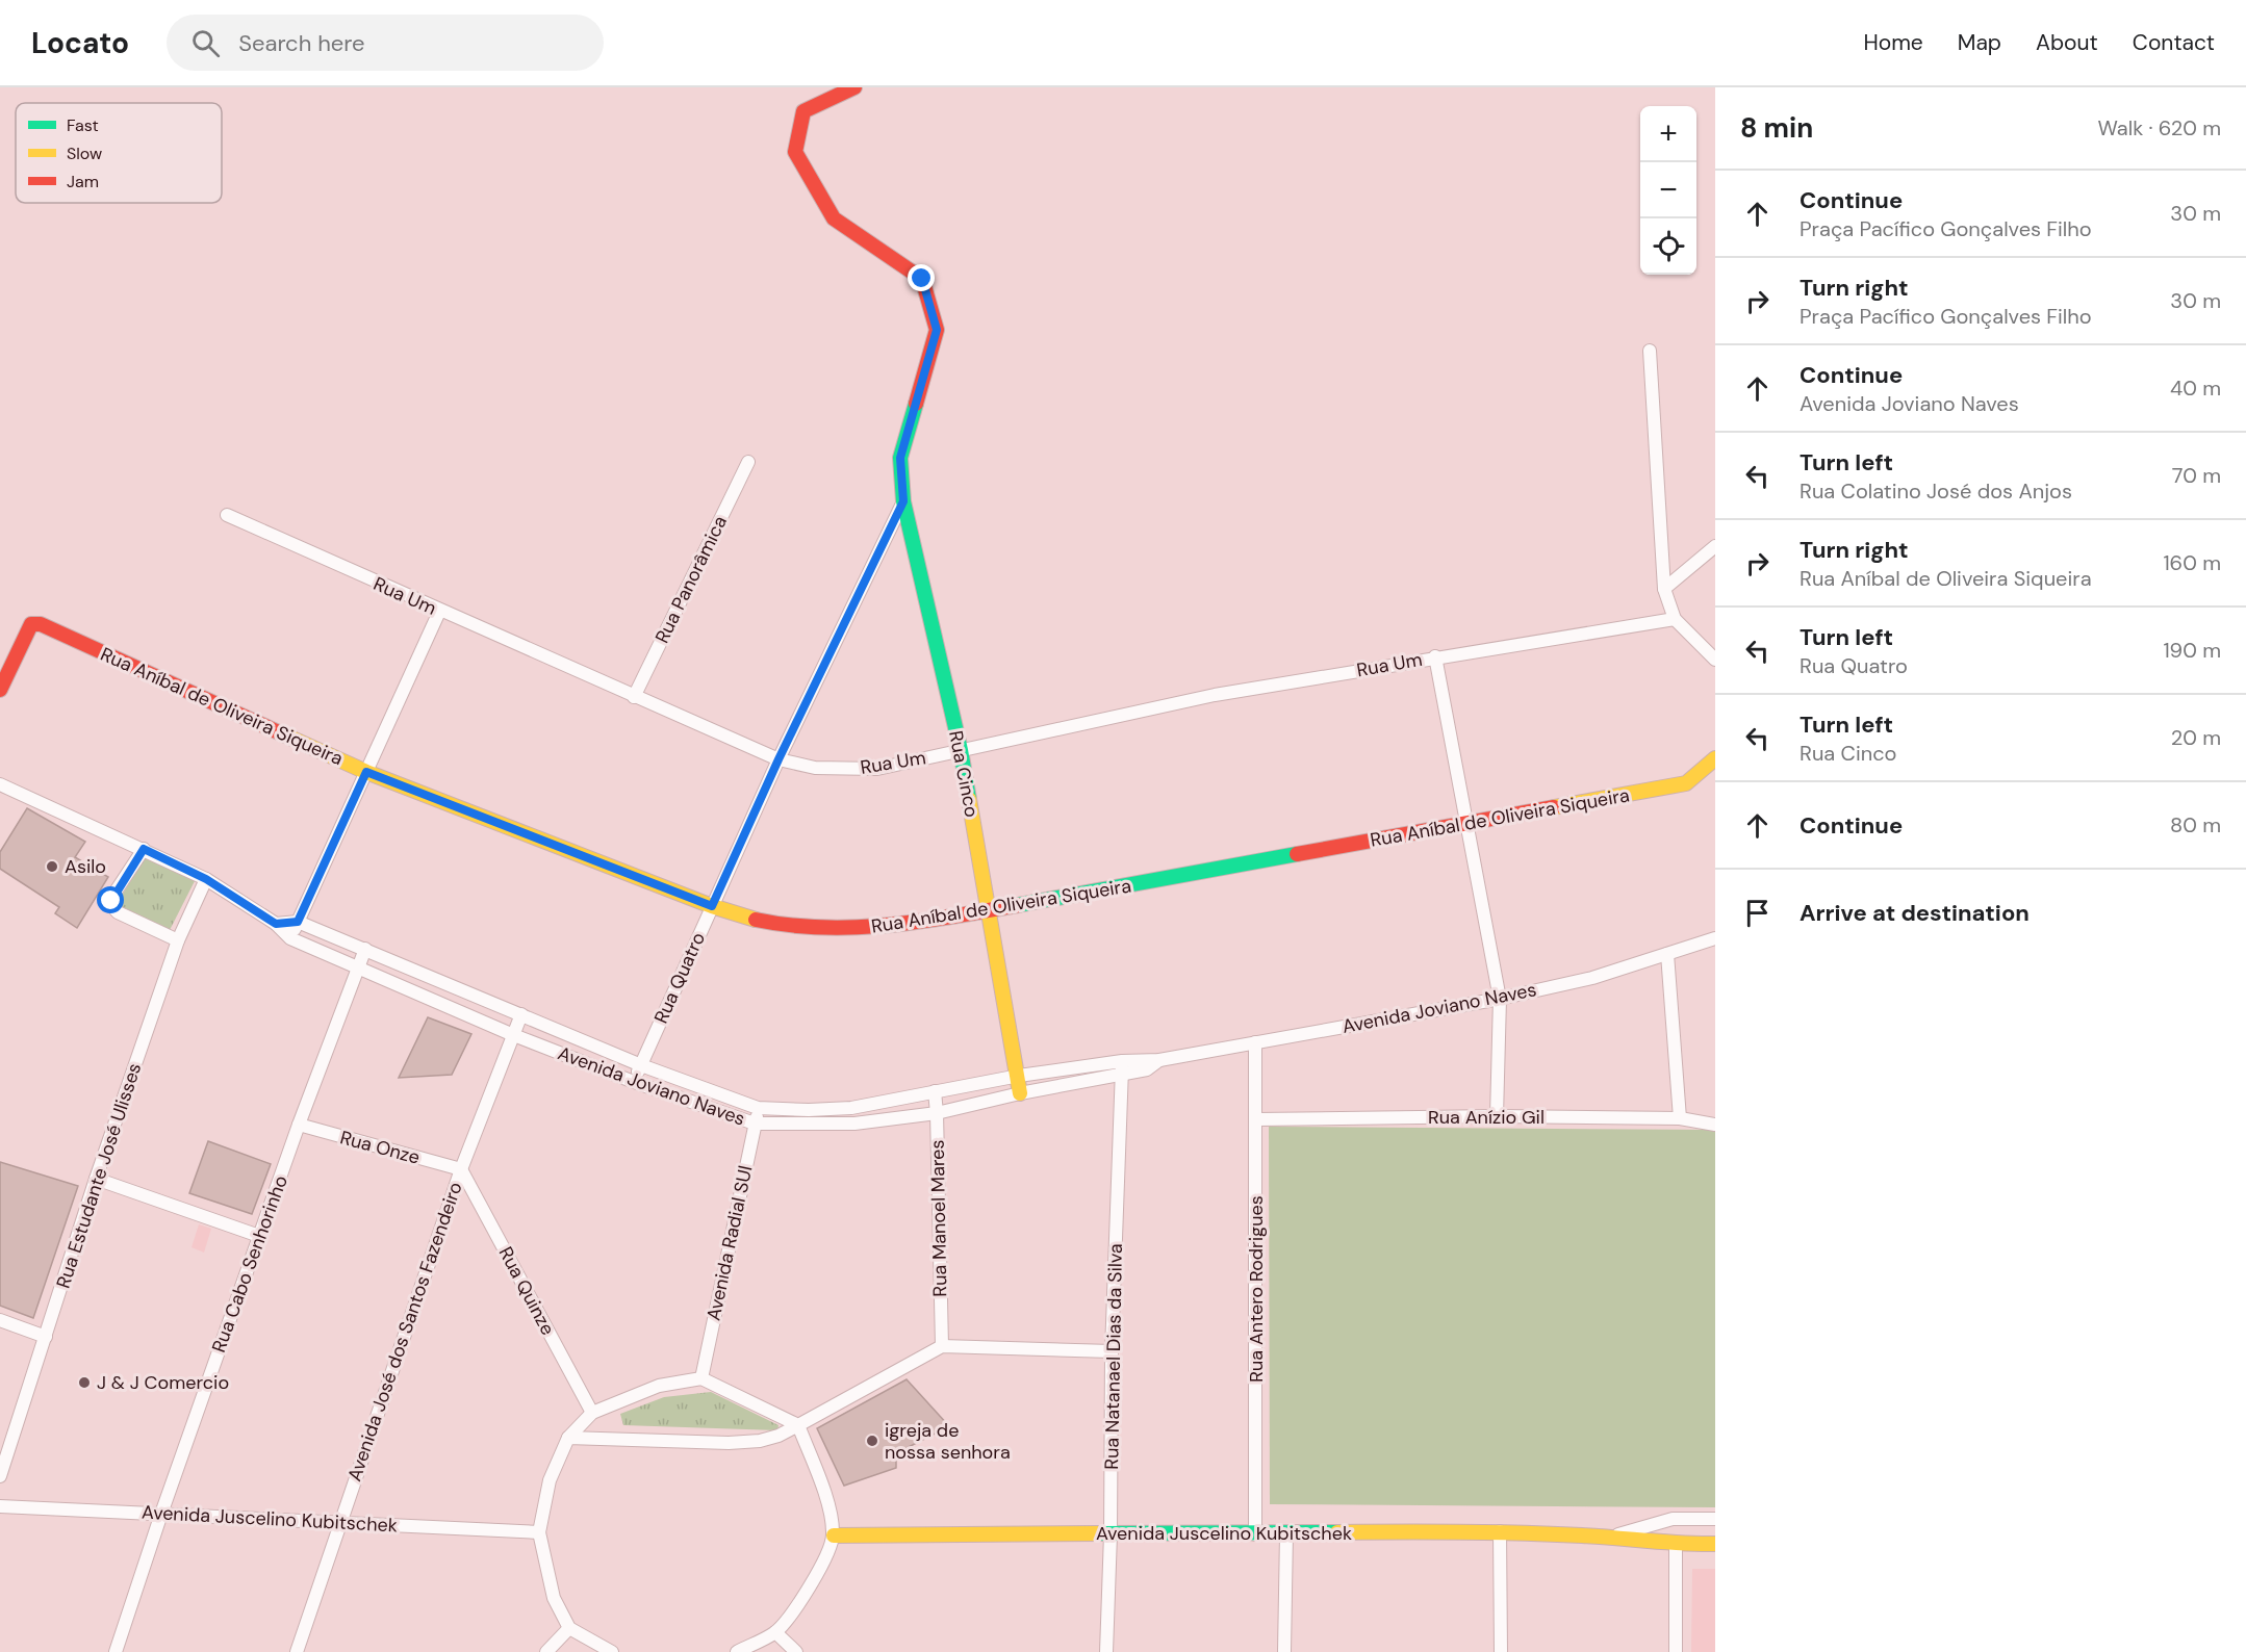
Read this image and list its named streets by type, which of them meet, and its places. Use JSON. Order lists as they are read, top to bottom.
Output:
{
  "streets": {
    "street": [
      "Rua Panorâmica",
      "Rua Um",
      "Rua Aníbal de Oliveira Siqueira",
      "Rua Cinco",
      "Rua Quatro",
      "Avenida Joviano Naves",
      "Rua Anízio Gil",
      "Rua Onze",
      "Rua Estudante José Ulisses",
      "Rua Manoel Mares",
      "Avenida Radial SUl",
      "Rua Cabo Senhorinho",
      "Rua Antero Rodrigues",
      "Rua Quinze",
      "Avenida José dos Santos Fazendeiro",
      "Rua Natanael Dias da Silva",
      "Avenida Juscelino Kubitschek"
    ]
  },
  "crossings": [
    ["Rua Panorâmica", "Rua Um"],
    ["Rua Um", "Rua Cinco"],
    ["Rua Um", "Rua Quatro"],
    ["Rua Aníbal de Oliveira Siqueira", "Rua Cinco"],
    ["Rua Aníbal de Oliveira Siqueira", "Rua Quatro"],
    ["Rua Cinco", "Rua Quatro"],
    ["Rua Cinco", "Avenida Joviano Naves"],
    ["Rua Quatro", "Avenida Joviano Naves"],
    ["Avenida Joviano Naves", "Rua Estudante José Ulisses"],
    ["Avenida Joviano Naves", "Rua Manoel Mares"],
    ["Avenida Joviano Naves", "Avenida Radial SUl"],
    ["Avenida Joviano Naves", "Rua Cabo Senhorinho"],
    ["Avenida Joviano Naves", "Rua Antero Rodrigues"],
    ["Avenida Joviano Naves", "Avenida José dos Santos Fazendeiro"],
    ["Avenida Joviano Naves", "Rua Natanael Dias da Silva"],
    ["Rua Anízio Gil", "Rua Antero Rodrigues"],
    ["Rua Onze", "Rua Cabo Senhorinho"],
    ["Rua Onze", "Rua Quinze"],
    ["Rua Onze", "Avenida José dos Santos Fazendeiro"],
    ["Rua Cabo Senhorinho", "Avenida Juscelino Kubitschek"],
    ["Rua Antero Rodrigues", "Avenida Juscelino Kubitschek"],
    ["Rua Quinze", "Avenida José dos Santos Fazendeiro"],
    ["Avenida José dos Santos Fazendeiro", "Avenida Juscelino Kubitschek"],
    ["Rua Natanael Dias da Silva", "Avenida Juscelino Kubitschek"]
  ],
  "places": ["Asilo", "J & J Comercio", "igreja de nossa senhora"],
  "legend": ["Fast", "Slow", "Jam"],
  "page": {
    "header": "Locato",
    "search": "Search here",
    "nav": [
      "Home",
      "Map",
      "About",
      "Contact"
    ],
    "heading": ["8 min", "Walk · 620 m"],
    "map_buttons": ["+", "−"],
    "list": [
      ["Continue", "Praça Pacífico Gonçalves Filho", "30 m"],
      ["Turn right", "Praça Pacífico Gonçalves Filho", "30 m"],
      ["Continue", "Avenida Joviano Naves", "40 m"],
      ["Turn left", "Rua Colatino José dos Anjos", "70 m"],
      ["Turn right", "Rua Aníbal de Oliveira Siqueira", "160 m"],
      ["Turn left", "Rua Quatro", "190 m"],
      ["Turn left", "Rua Cinco", "20 m"],
      ["Continue", "80 m"],
      "Arrive at destination"
    ]
  }
}
